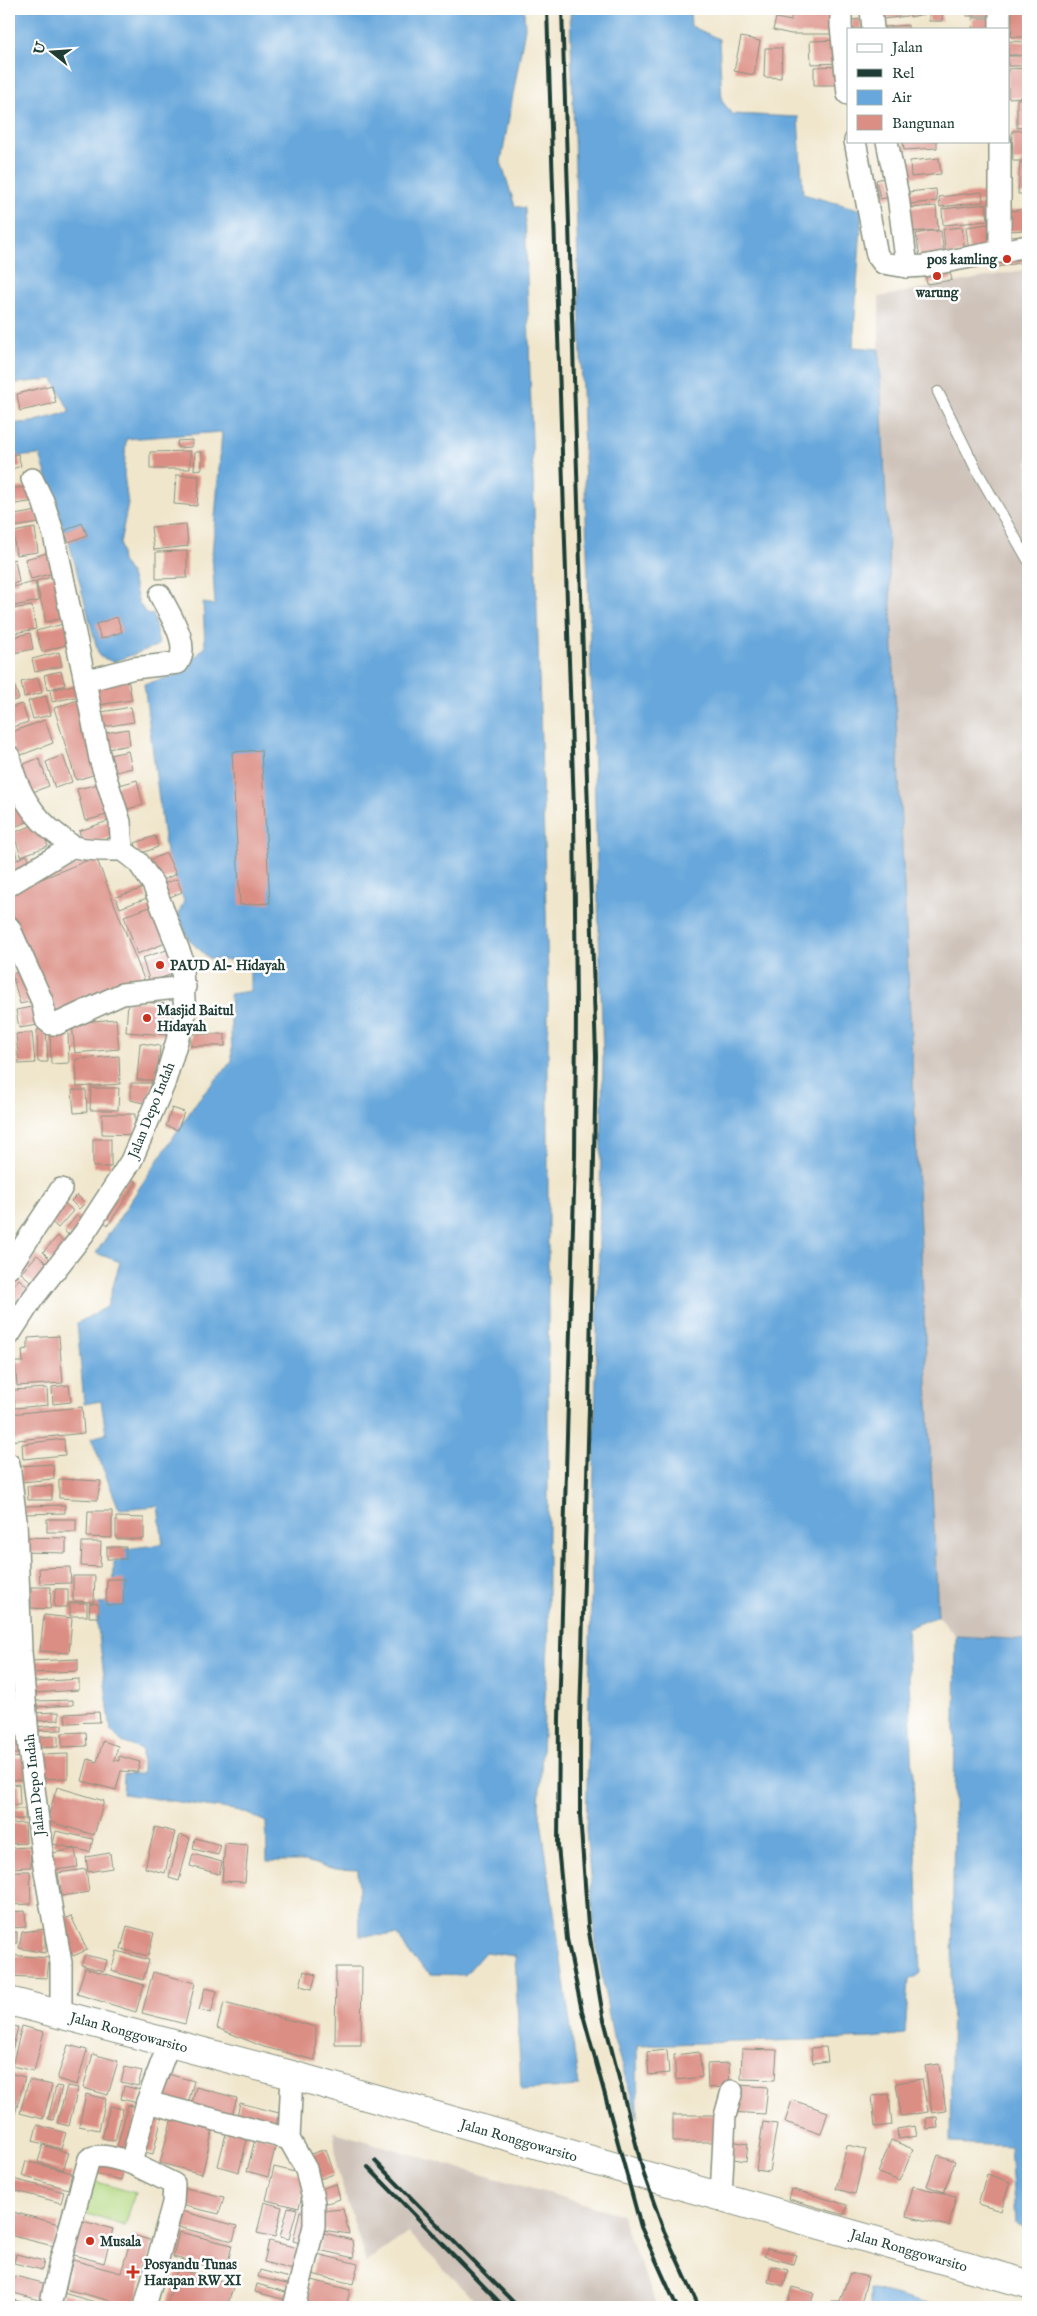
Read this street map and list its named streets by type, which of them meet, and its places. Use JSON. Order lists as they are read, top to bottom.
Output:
{
  "streets": {
    "main road": ["Jalan Ronggowarsito"],
    "street": ["Jalan Depo Indah"]
  },
  "crossings": [
    ["Jalan Depo Indah", "Jalan Ronggowarsito"]
  ],
  "places": {
    "other": [
      "pos kamling",
      "warung",
      "PAUD Al- Hidayah",
      "Masjid Baitul Hidayah",
      "Musala"
    ],
    "health": ["Posyandu Tunas Harapan RW XI"]
  },
  "legend": [
    "Jalan",
    "Rel",
    "Air",
    "Bangunan"
  ],
  "north": "left"
}
